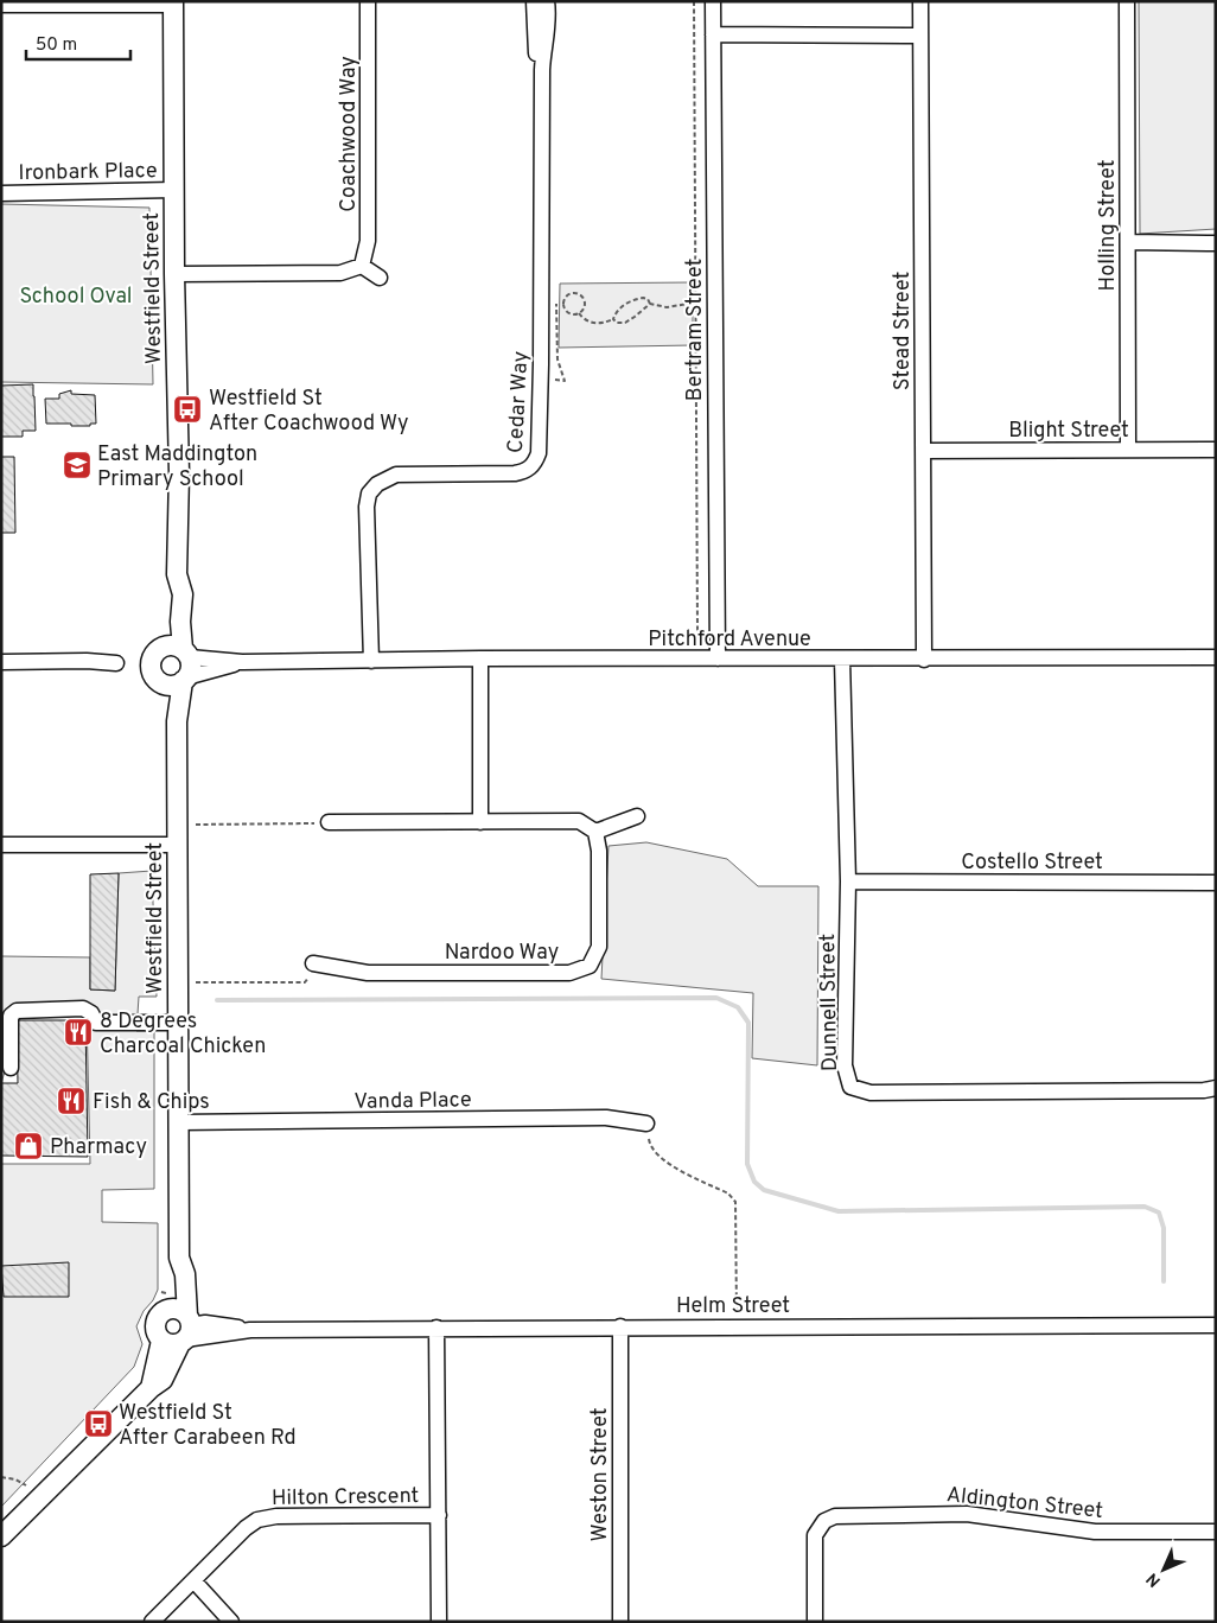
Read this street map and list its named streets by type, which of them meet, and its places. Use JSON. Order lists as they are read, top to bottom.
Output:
{
  "streets": {
    "main road": ["Westfield Street"],
    "street": [
      "Coachwood Way",
      "Ironbark Place",
      "Holling Street",
      "Bertram Street",
      "Stead Street",
      "Cedar Way",
      "Blight Street",
      "Pitchford Avenue",
      "Costello Street",
      "Nardoo Way",
      "Dunnell Street",
      "Vanda Place",
      "Helm Street",
      "Weston Street",
      "Hilton Crescent",
      "Aldington Street"
    ]
  },
  "crossings": [
    ["Ironbark Place", "Westfield Street"],
    ["Holling Street", "Blight Street"],
    ["Westfield Street", "Pitchford Avenue"],
    ["Westfield Street", "Vanda Place"],
    ["Westfield Street", "Helm Street"],
    ["Bertram Street", "Pitchford Avenue"],
    ["Stead Street", "Blight Street"],
    ["Stead Street", "Pitchford Avenue"],
    ["Cedar Way", "Pitchford Avenue"],
    ["Pitchford Avenue", "Dunnell Street"],
    ["Costello Street", "Dunnell Street"],
    ["Helm Street", "Weston Street"]
  ],
  "parks": ["School Oval"],
  "places": {
    "bus stop": ["Westfield St After Coachwood Wy", "Westfield St After Carabeen Rd"],
    "school or university": ["East Maddington Primary School"],
    "restaurant": ["8 Degrees Charcoal Chicken", "Fish & Chips"],
    "shop": ["Pharmacy"]
  },
  "scale_bar": "50 m",
  "north": "bottom left"
}
